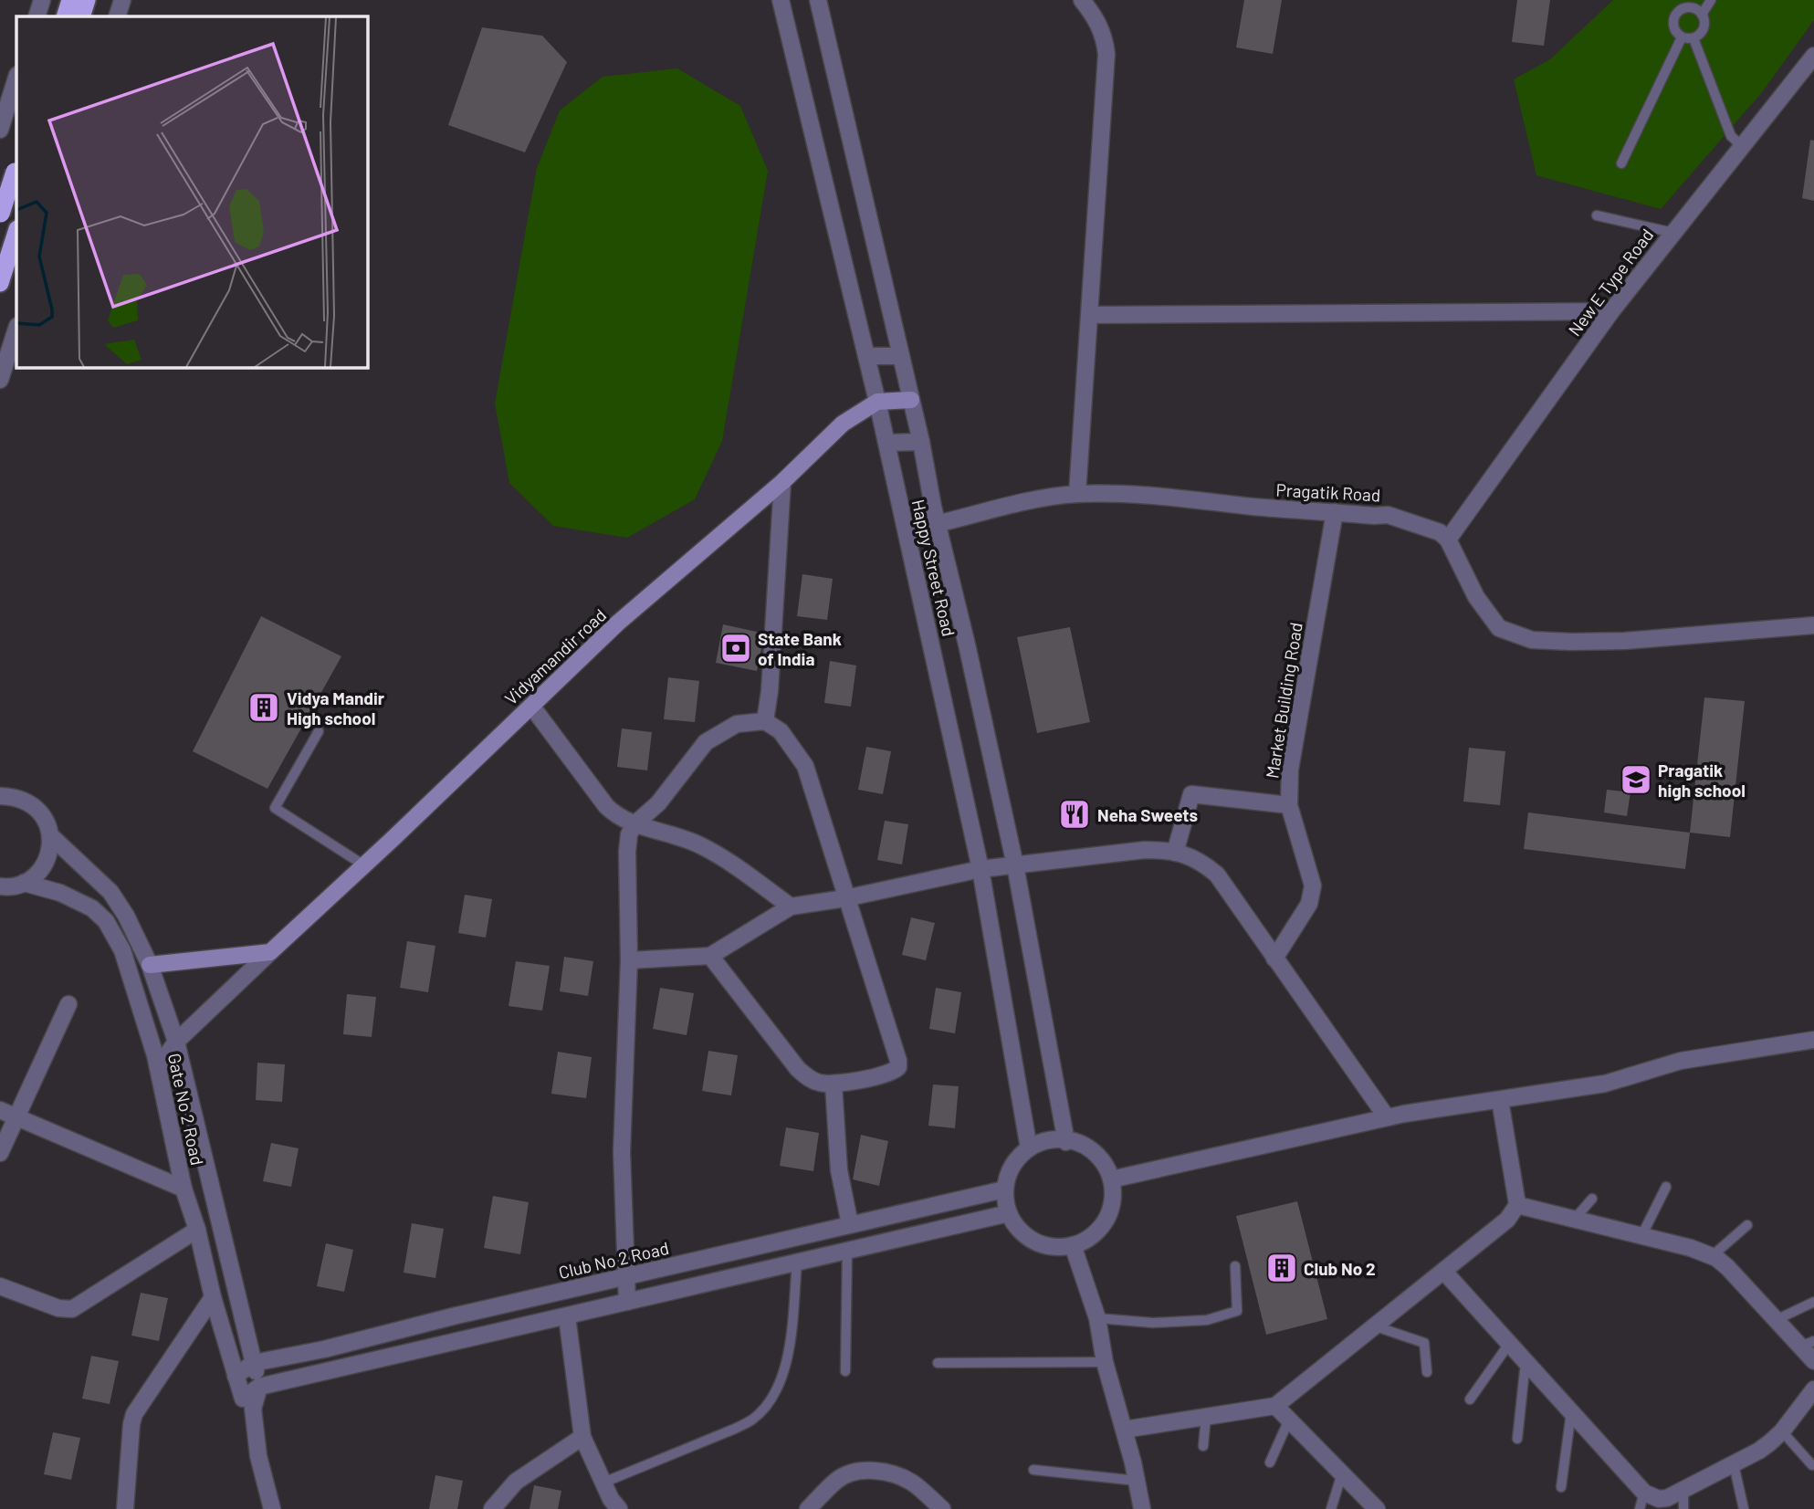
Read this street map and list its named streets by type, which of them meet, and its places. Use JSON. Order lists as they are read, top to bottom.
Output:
{
  "streets": {
    "main road": ["Vidyamandir road"],
    "street": [
      "New E Type Road",
      "Pragatik Road",
      "Happy Street Road",
      "Market Building Road",
      "Gate No 2 Road",
      "Club No 2 Road"
    ]
  },
  "crossings": [
    ["New E Type Road", "Pragatik Road"],
    ["Pragatik Road", "Happy Street Road"],
    ["Pragatik Road", "Market Building Road"],
    ["Happy Street Road", "Vidyamandir road"],
    ["Happy Street Road", "Club No 2 Road"],
    ["Gate No 2 Road", "Club No 2 Road"]
  ],
  "places": {
    "bank": ["State Bank of India"],
    "building": ["Vidya Mandir High school", "Club No 2"],
    "school or university": ["Pragatik high school"],
    "restaurant": ["Neha Sweets"]
  }
}
